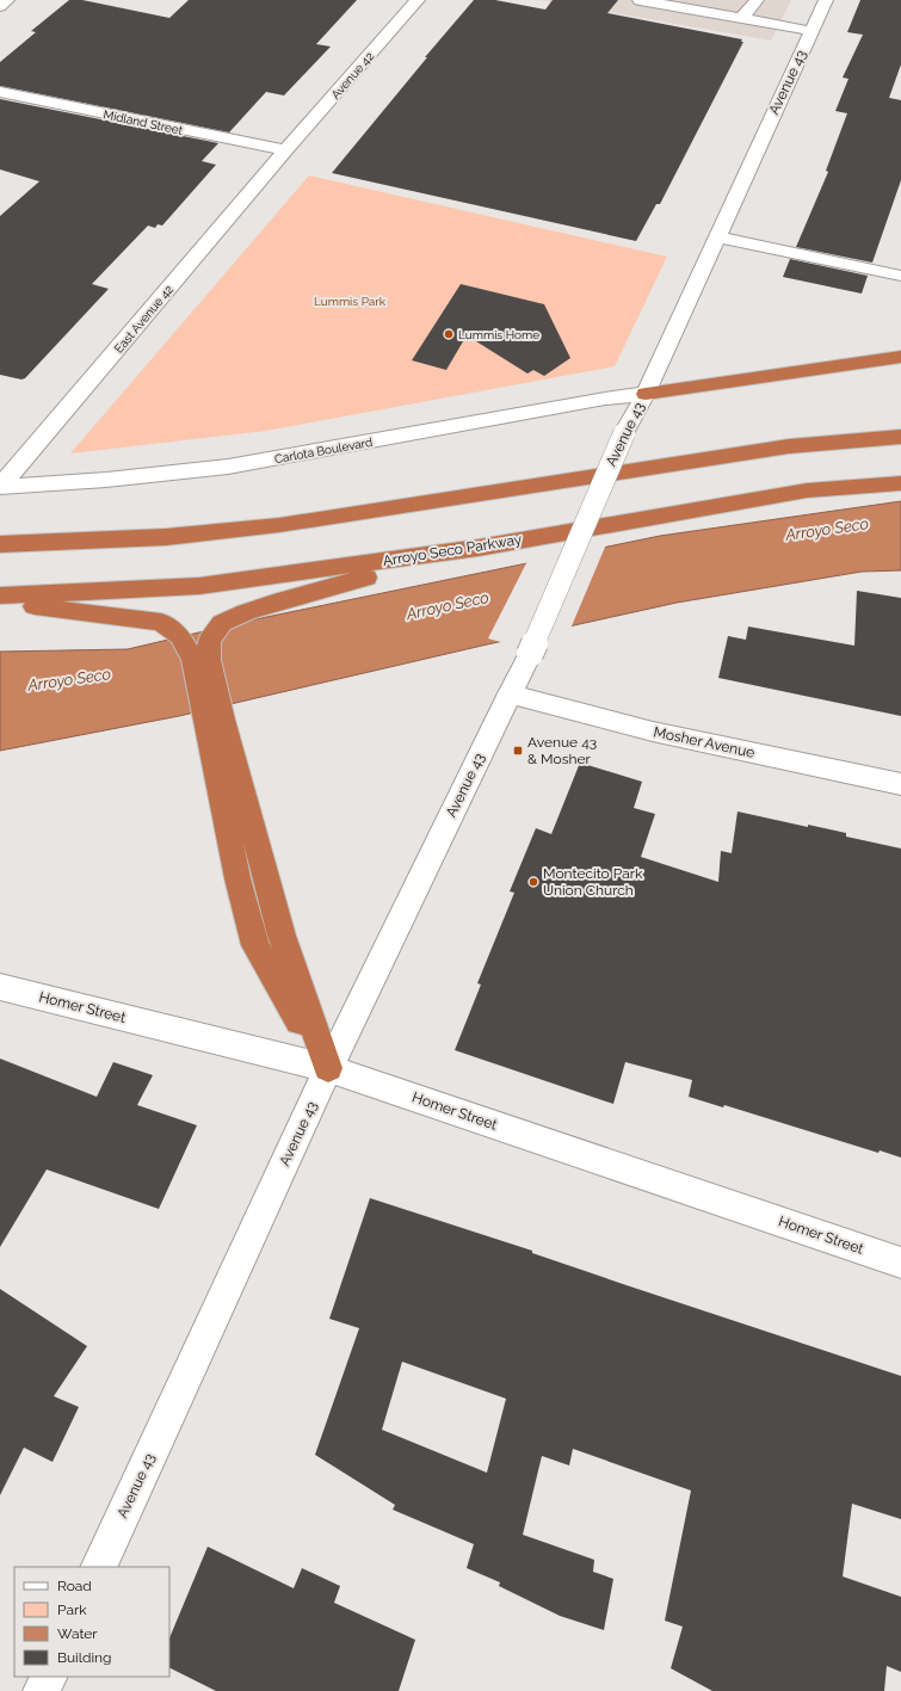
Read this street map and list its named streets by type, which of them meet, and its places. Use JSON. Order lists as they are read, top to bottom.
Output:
{
  "streets": {
    "highway": ["Arroyo Seco Parkway"],
    "street": [
      "Avenue 42",
      "Avenue 43",
      "Midland Street",
      "East Avenue 42",
      "Carlota Boulevard",
      "Mosher Avenue",
      "Homer Street"
    ]
  },
  "crossings": [
    ["Avenue 42", "Midland Street"],
    ["Avenue 42", "East Avenue 42"],
    ["Avenue 43", "Carlota Boulevard"],
    ["Avenue 43", "Mosher Avenue"],
    ["Avenue 43", "Homer Street"],
    ["Midland Street", "East Avenue 42"],
    ["East Avenue 42", "Carlota Boulevard"]
  ],
  "water": ["Arroyo Seco"],
  "parks": ["Lummis Park"],
  "places": {
    "other": ["Lummis Home", "Montecito Park Union Church"],
    "transit": ["Avenue 43 & Mosher"]
  },
  "legend": [
    "Road",
    "Park",
    "Water",
    "Building"
  ]
}
